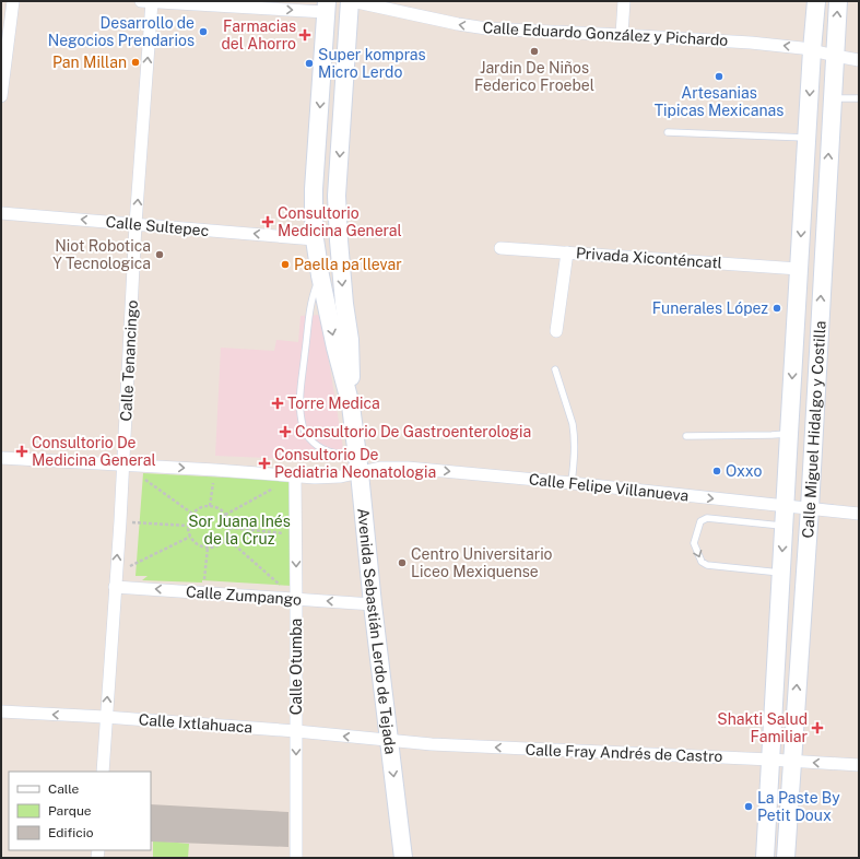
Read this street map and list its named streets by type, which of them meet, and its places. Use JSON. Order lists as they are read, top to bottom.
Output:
{
  "streets": {
    "main road": ["Calle Miguel Hidalgo y Costilla", "Avenida Sebastián Lerdo de Tejada"],
    "street": [
      "Calle Eduardo González y Pichardo",
      "Calle Sultepec",
      "Privada Xiconténcatl",
      "Calle Tenancingo",
      "Calle Felipe Villanueva",
      "Calle Zumpango",
      "Calle Otumba",
      "Calle Ixtlahuaca",
      "Calle Fray Andrés de Castro"
    ]
  },
  "crossings": [
    ["Calle Eduardo González y Pichardo", "Calle Miguel Hidalgo y Costilla"],
    ["Calle Eduardo González y Pichardo", "Avenida Sebastián Lerdo de Tejada"],
    ["Calle Sultepec", "Calle Tenancingo"],
    ["Calle Sultepec", "Avenida Sebastián Lerdo de Tejada"],
    ["Privada Xiconténcatl", "Calle Miguel Hidalgo y Costilla"],
    ["Calle Tenancingo", "Calle Felipe Villanueva"],
    ["Calle Tenancingo", "Calle Zumpango"],
    ["Calle Tenancingo", "Calle Ixtlahuaca"],
    ["Calle Miguel Hidalgo y Costilla", "Calle Felipe Villanueva"],
    ["Calle Miguel Hidalgo y Costilla", "Calle Fray Andrés de Castro"],
    ["Calle Felipe Villanueva", "Avenida Sebastián Lerdo de Tejada"],
    ["Calle Felipe Villanueva", "Calle Otumba"],
    ["Calle Zumpango", "Avenida Sebastián Lerdo de Tejada"],
    ["Calle Zumpango", "Calle Otumba"],
    ["Avenida Sebastián Lerdo de Tejada", "Calle Ixtlahuaca"],
    ["Avenida Sebastián Lerdo de Tejada", "Calle Fray Andrés de Castro"],
    ["Calle Otumba", "Calle Ixtlahuaca"],
    ["Calle Ixtlahuaca", "Calle Fray Andrés de Castro"]
  ],
  "one_way": [
    "Calle Eduardo González y Pichardo",
    "Calle Sultepec",
    "Calle Tenancingo",
    "Calle Felipe Villanueva",
    "Calle Zumpango",
    "Avenida Sebastián Lerdo de Tejada",
    "Calle Otumba",
    "Calle Ixtlahuaca",
    "Calle Fray Andrés de Castro"
  ],
  "parks": ["Sor Juana Inés de la Cruz"],
  "places": {
    "other": [
      "Desarrollo de Negocios Prendarios",
      "Jardin De Niños Federico Froebel",
      "Pan Millan",
      "Super kompras Micro Lerdo",
      "Artesanias Tipicas Mexicanas",
      "Niot Robotica Y Tecnologica",
      "Paella pa´llevar",
      "Funerales López",
      "Oxxo",
      "Centro Universitario Liceo Mexiquense",
      "La Paste By Petit Doux"
    ],
    "health": [
      "Farmacias del Ahorro",
      "Consultorio Medicina General",
      "Torre Medica",
      "Consultorio De Gastroenterologia",
      "Consultorio De Medicina General",
      "Consultorio De Pediatria Neonatologia",
      "Shakti Salud Familiar"
    ]
  },
  "legend": ["Calle", "Parque", "Edificio"]
}
